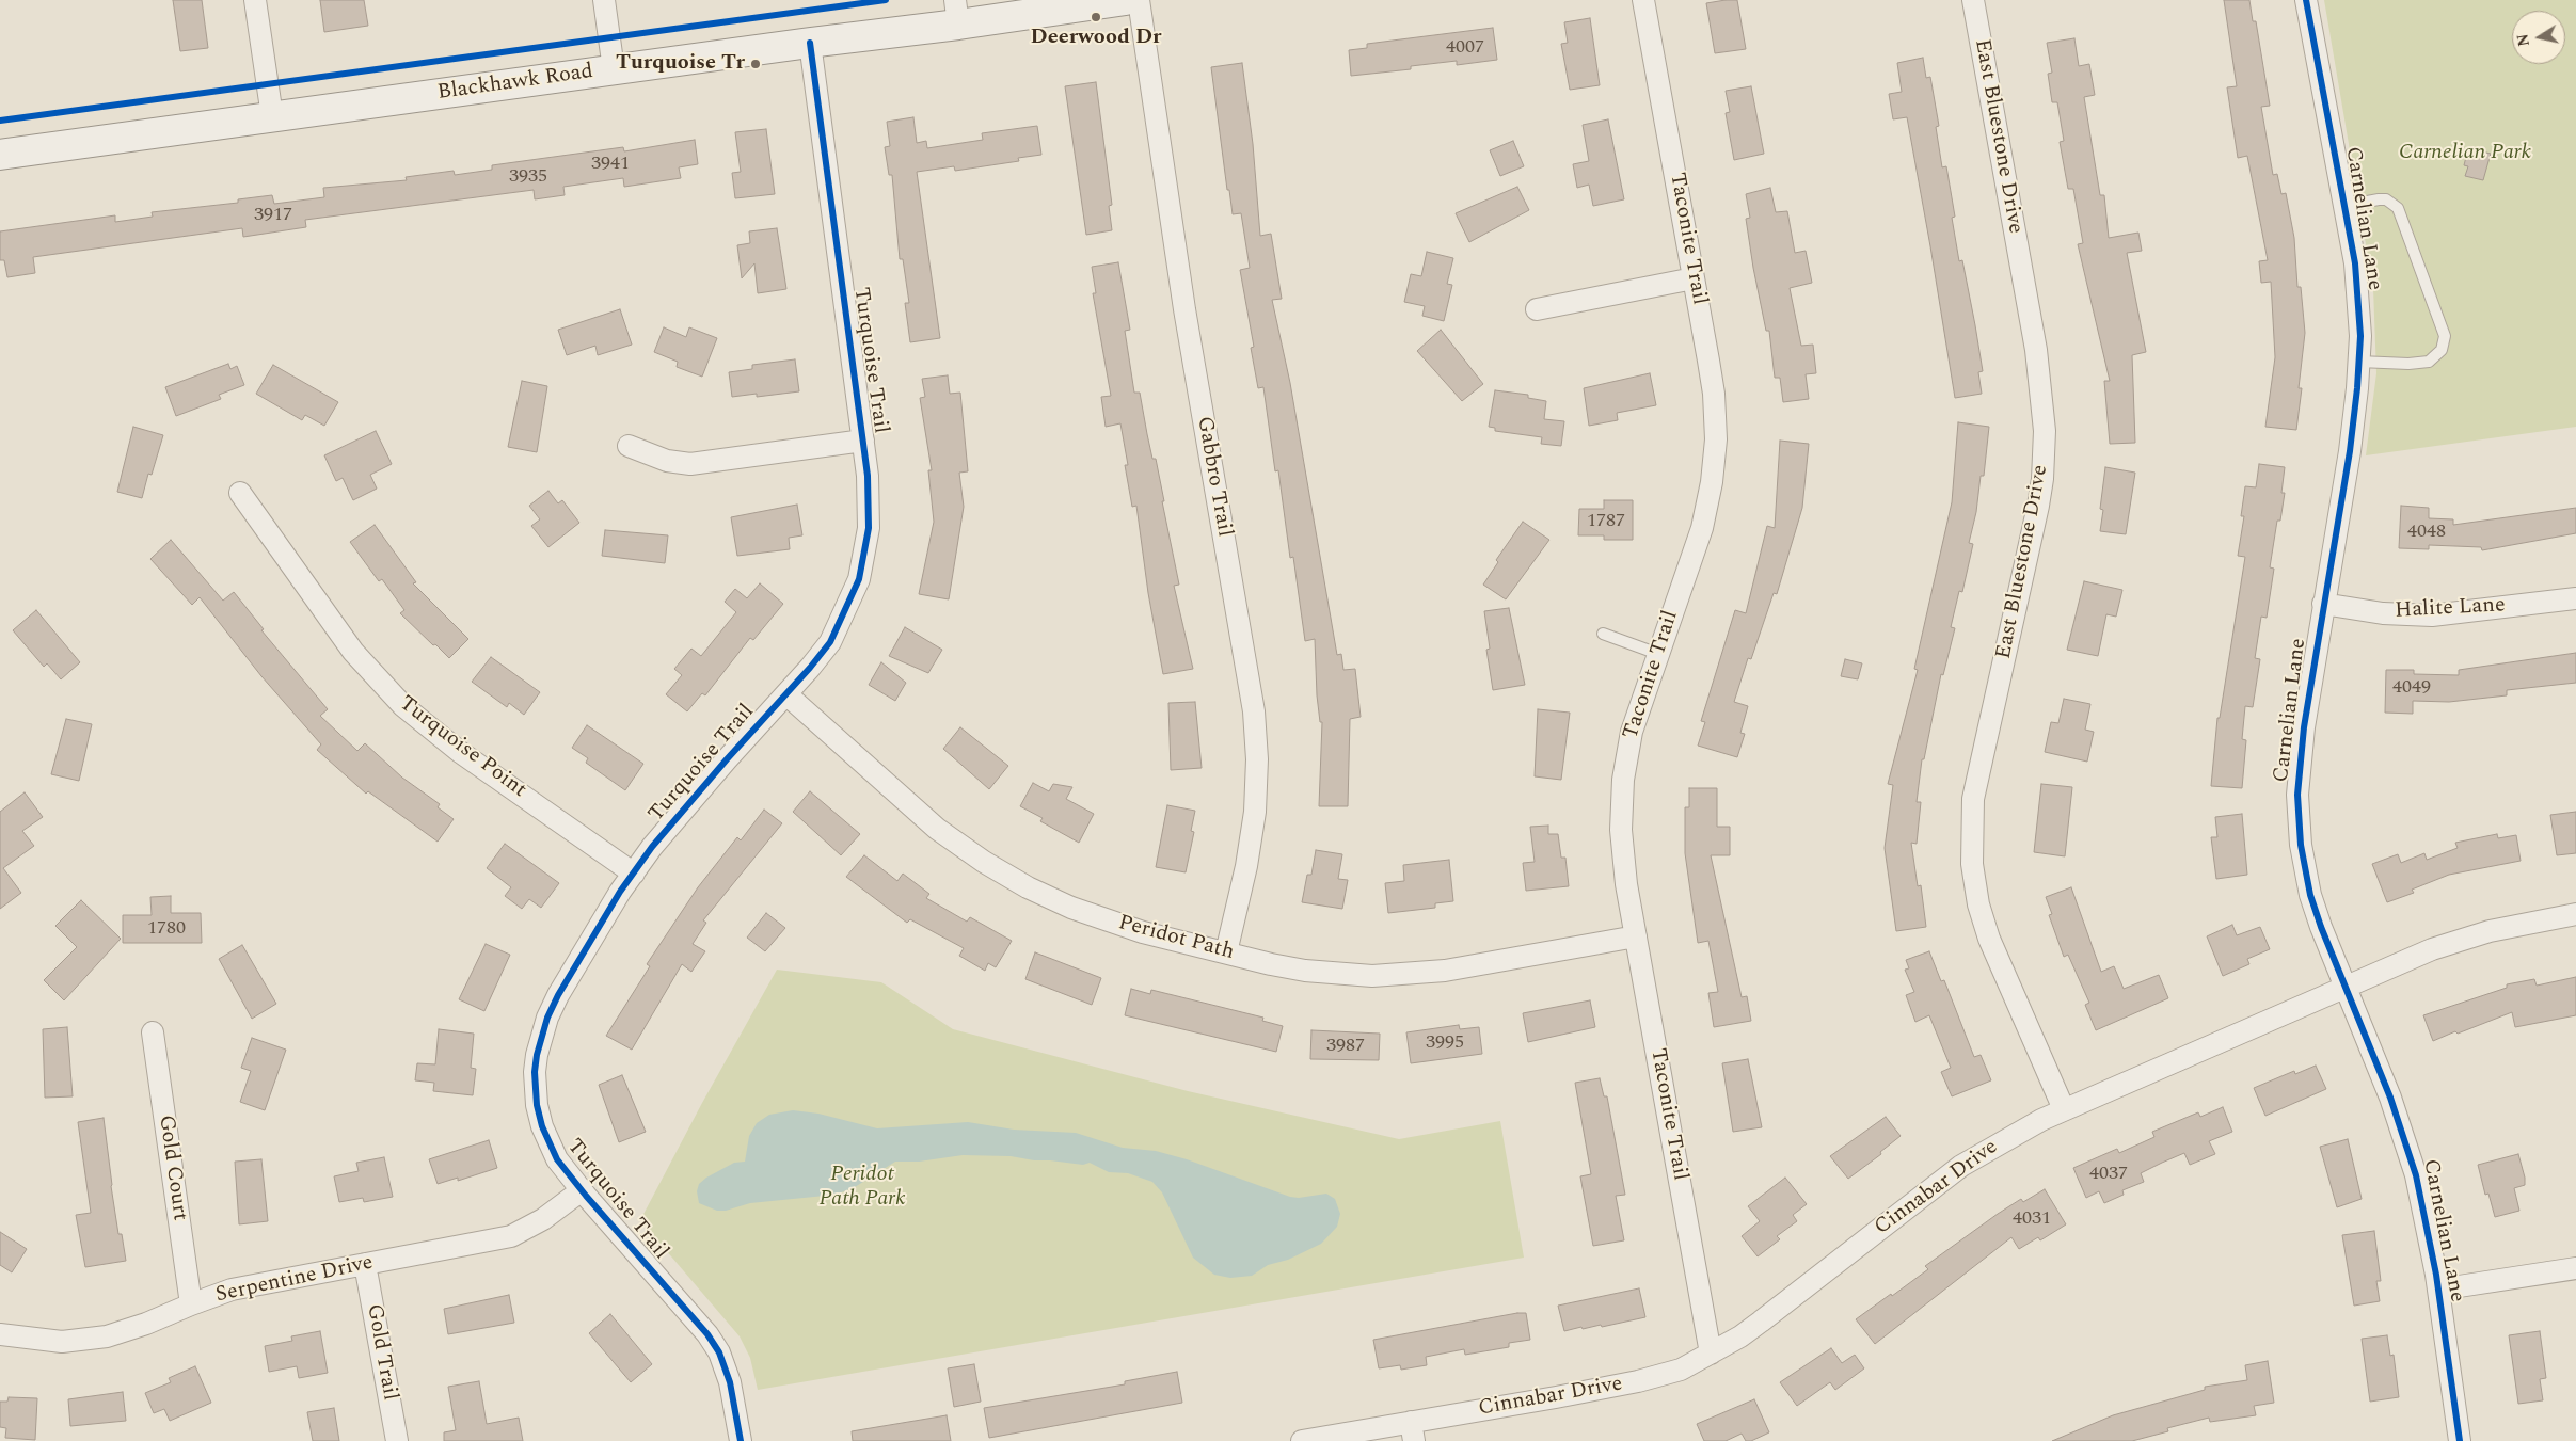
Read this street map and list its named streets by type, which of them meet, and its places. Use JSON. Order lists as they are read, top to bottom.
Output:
{
  "streets": {
    "street": [
      "Blackhawk Road",
      "East Bluestone Drive",
      "Carnelian Lane",
      "Taconite Trail",
      "Turquoise Trail",
      "Gabbro Trail",
      "Halite Lane",
      "Turquoise Point",
      "Peridot Path",
      "Gold Court",
      "Cinnabar Drive",
      "Serpentine Drive",
      "Gold Trail"
    ]
  },
  "crossings": [
    ["Blackhawk Road", "Turquoise Trail"],
    ["East Bluestone Drive", "Cinnabar Drive"],
    ["Carnelian Lane", "Halite Lane"],
    ["Carnelian Lane", "Cinnabar Drive"],
    ["Taconite Trail", "Peridot Path"],
    ["Taconite Trail", "Cinnabar Drive"],
    ["Turquoise Trail", "Turquoise Point"],
    ["Turquoise Trail", "Peridot Path"],
    ["Turquoise Trail", "Serpentine Drive"],
    ["Gabbro Trail", "Peridot Path"],
    ["Gold Court", "Serpentine Drive"],
    ["Serpentine Drive", "Gold Trail"]
  ],
  "parks": ["Carnelian Park", "Peridot Path Park"],
  "places": ["Deerwood Dr", "Turquoise Tr"],
  "house_numbers": [
    "4007",
    "3941",
    "3935",
    "3917",
    "1787",
    "4048",
    "4049",
    "1780",
    "3995",
    "3987",
    "4037",
    "4031"
  ],
  "north": "left"
}
